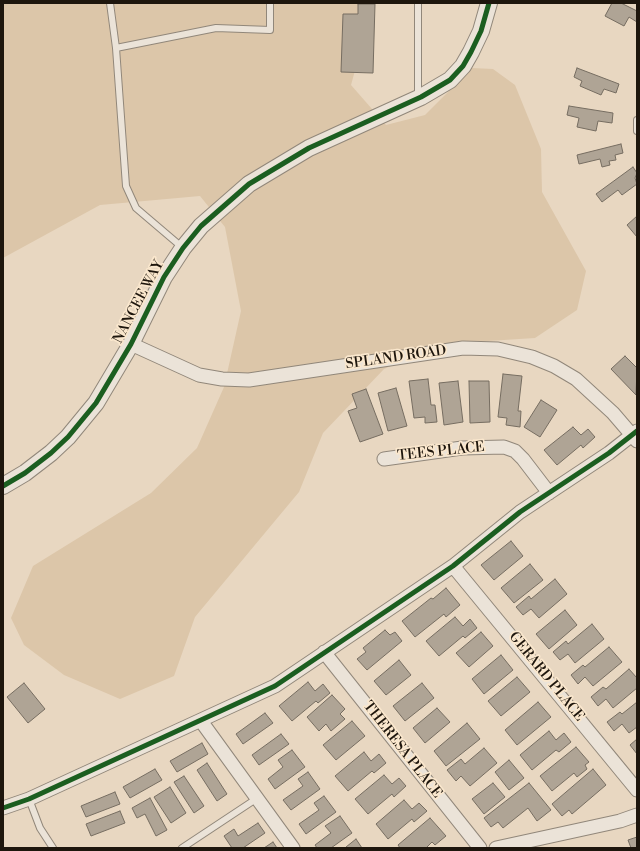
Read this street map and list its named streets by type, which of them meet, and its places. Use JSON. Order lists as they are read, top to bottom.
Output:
{
  "streets": {
    "street": [
      "NANCEE WAY",
      "SPLAND ROAD",
      "TEES PLACE",
      "GERARD PLACE",
      "THERESA PLACE"
    ]
  },
  "crossings": [
    ["NANCEE WAY", "SPLAND ROAD"]
  ]
}
